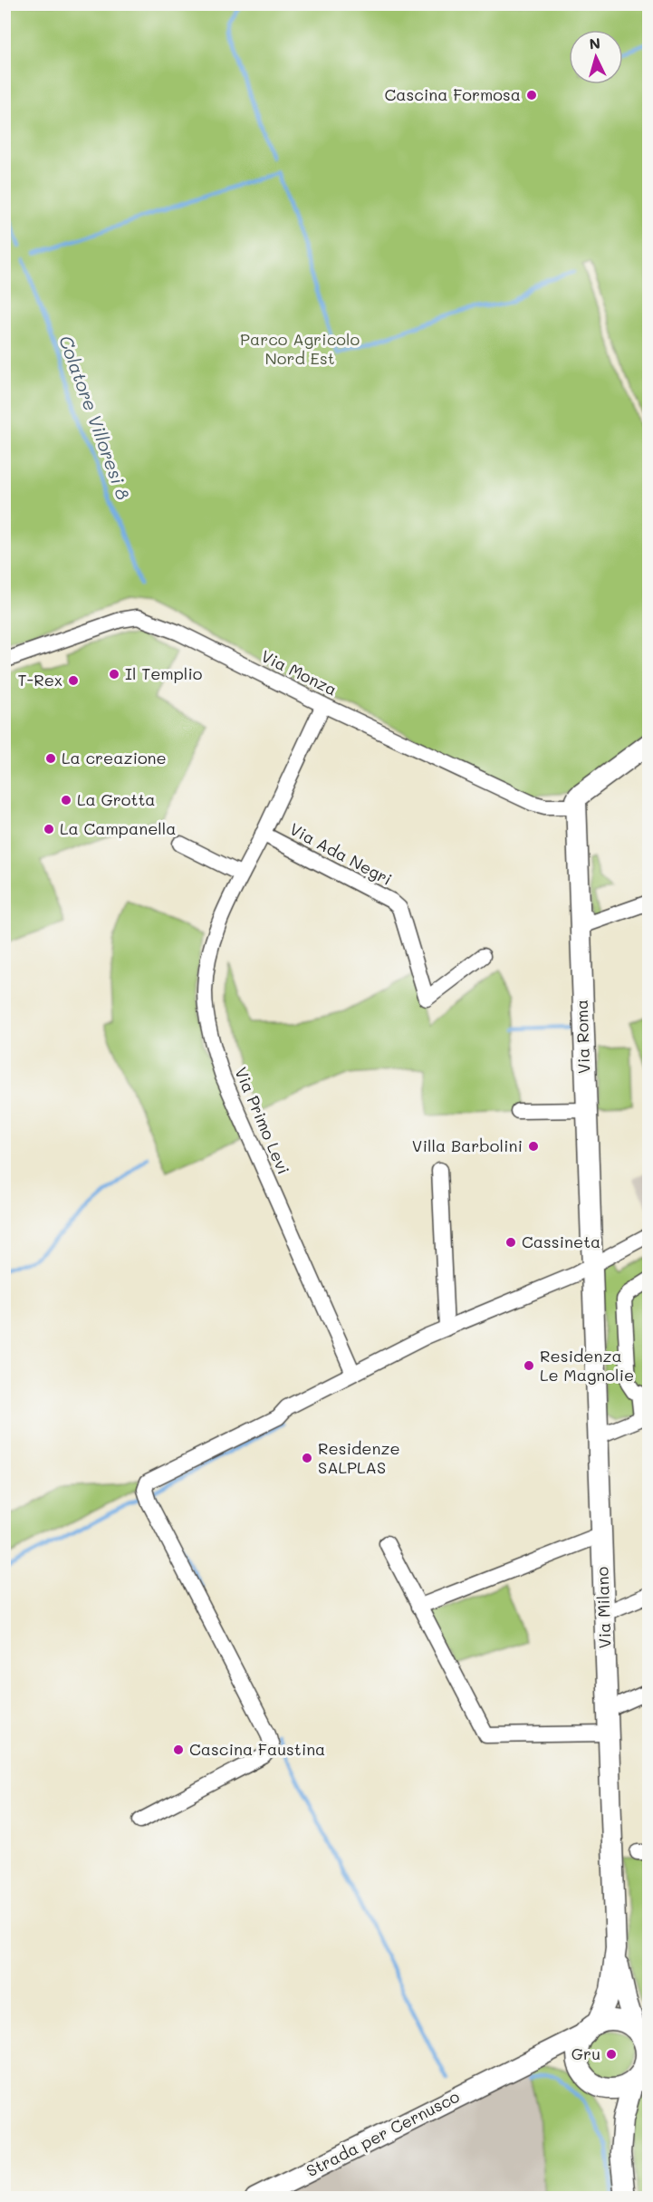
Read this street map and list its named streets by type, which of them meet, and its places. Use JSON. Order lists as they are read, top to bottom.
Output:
{
  "streets": {
    "street": [
      "Via Monza",
      "Via Ada Negri",
      "Via Roma",
      "Via Primo Levi",
      "Via Milano",
      "Strada per Cernusco"
    ]
  },
  "crossings": [
    ["Via Monza", "Via Roma"],
    ["Via Monza", "Via Primo Levi"],
    ["Via Ada Negri", "Via Primo Levi"],
    ["Via Roma", "Via Milano"],
    ["Via Milano", "Strada per Cernusco"]
  ],
  "water": ["Colatore Villoresi 8"],
  "parks": ["Parco Agricolo Nord Est"],
  "places": [
    "Cascina Formosa",
    "Il Templio",
    "T-Rex",
    "La creazione",
    "La Grotta",
    "La Campanella",
    "Villa Barbolini",
    "Cassineta",
    "Residenza Le Magnolie",
    "Residenze SALPLAS",
    "Cascina Faustina",
    "Gru"
  ],
  "north": "top"
}
